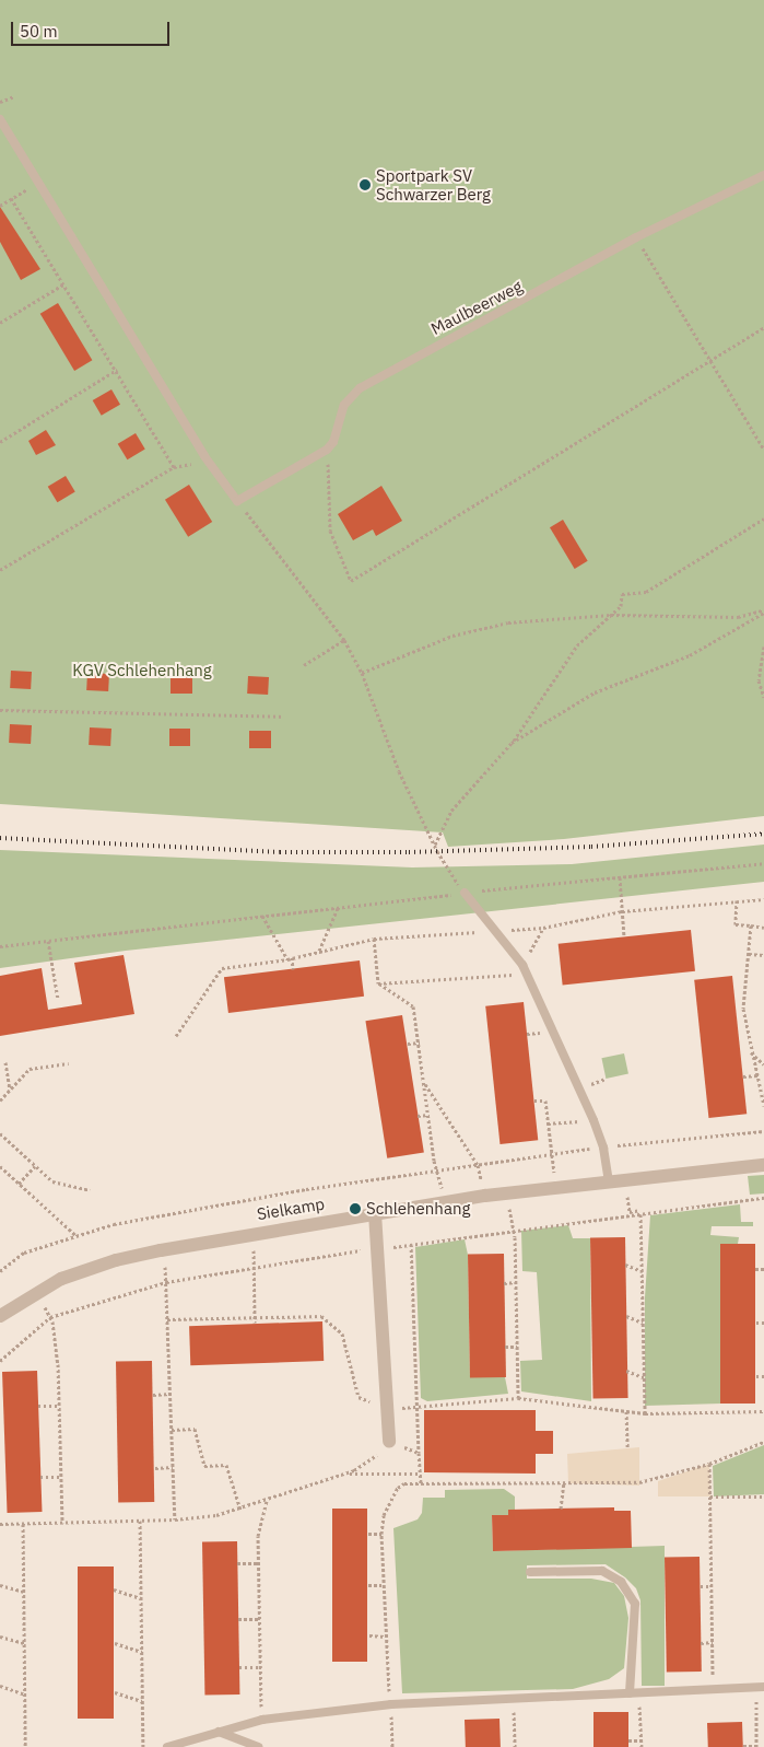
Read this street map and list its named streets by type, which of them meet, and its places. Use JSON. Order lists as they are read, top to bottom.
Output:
{
  "streets": {
    "street": ["Sielkamp"],
    "lane": ["Maulbeerweg"]
  },
  "parks": ["KGV Schlehenhang"],
  "places": ["Sportpark SV Schwarzer Berg", "Schlehenhang"],
  "scale_bar": "50 m"
}
